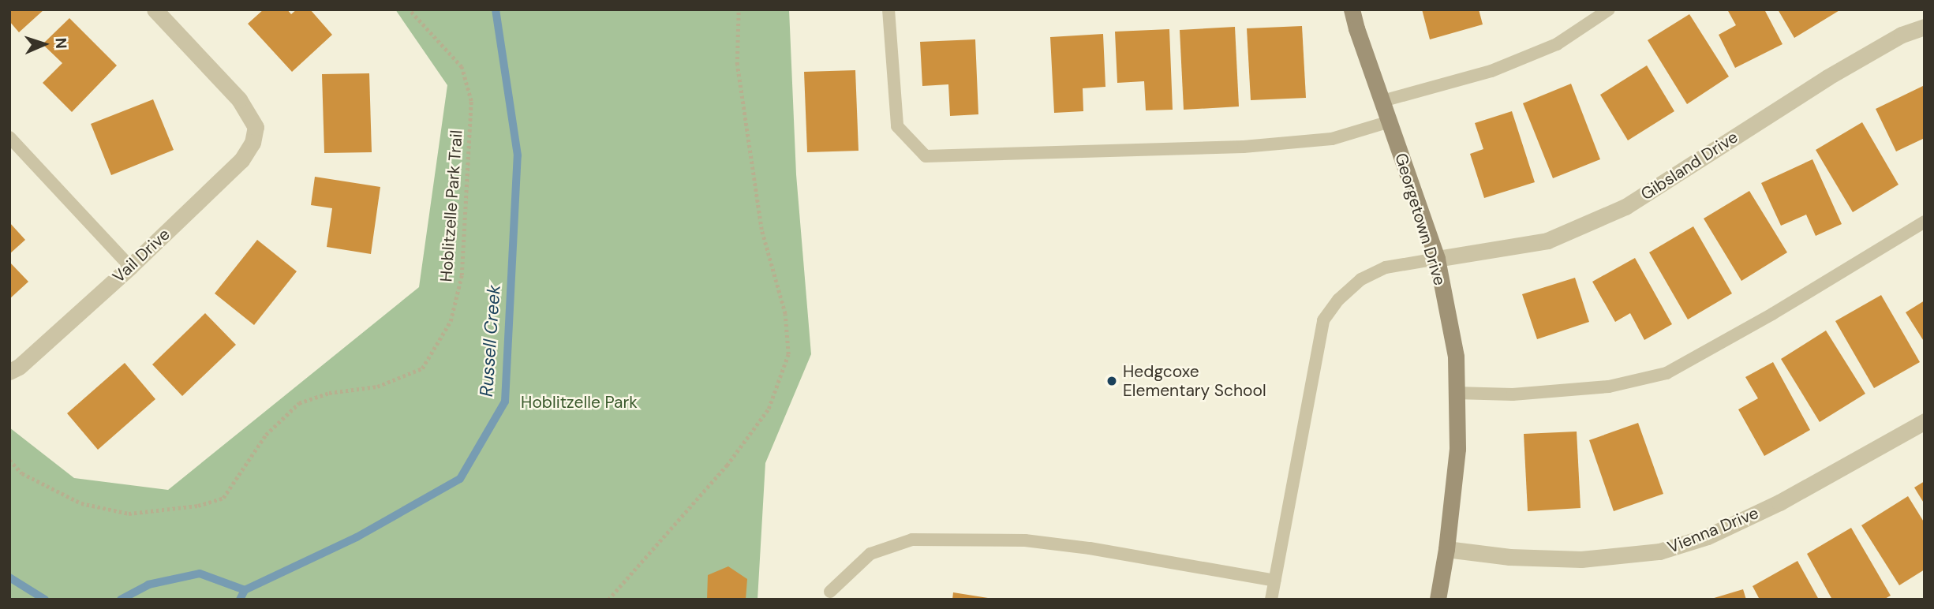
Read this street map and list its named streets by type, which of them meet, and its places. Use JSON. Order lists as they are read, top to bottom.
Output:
{
  "streets": {
    "street": [
      "Gibsland Drive",
      "Georgetown Drive",
      "Vail Drive",
      "Vienna Drive"
    ],
    "path": ["Hoblitzelle Park Trail"]
  },
  "crossings": [
    ["Gibsland Drive", "Georgetown Drive"],
    ["Georgetown Drive", "Vienna Drive"]
  ],
  "water": ["Russell Creek"],
  "parks": ["Hoblitzelle Park"],
  "places": ["Hedgcoxe Elementary School"],
  "north": "right"
}
